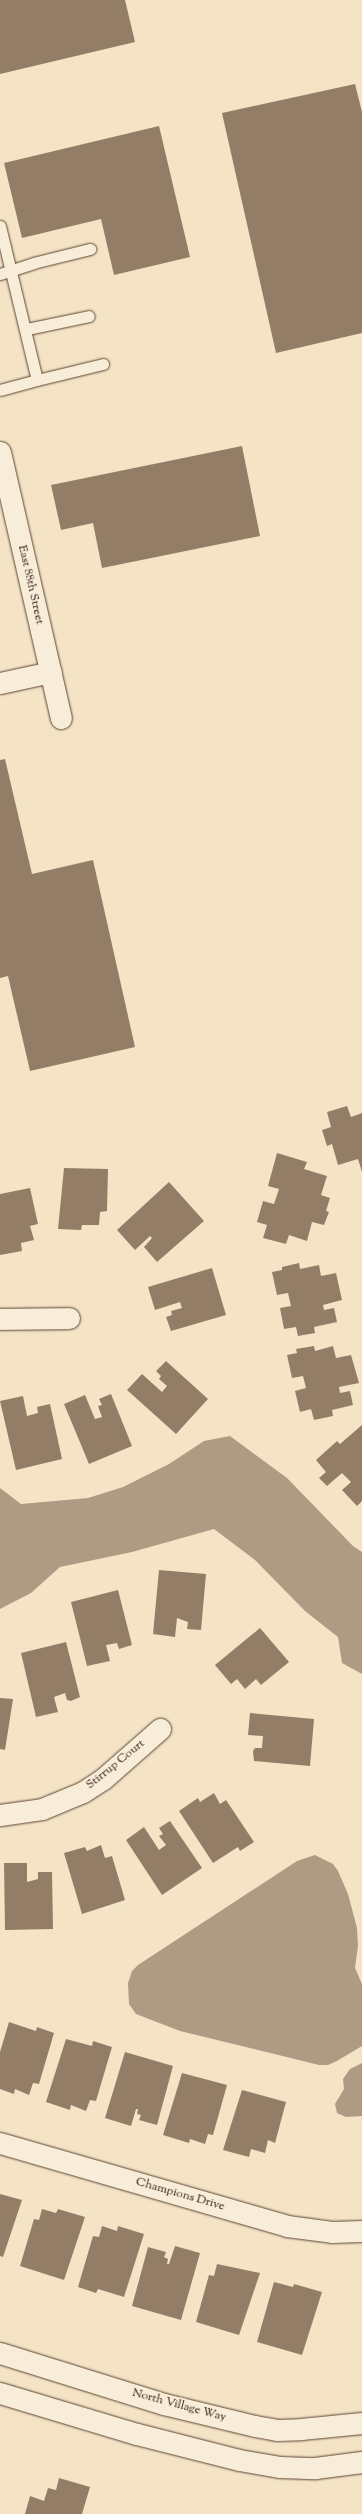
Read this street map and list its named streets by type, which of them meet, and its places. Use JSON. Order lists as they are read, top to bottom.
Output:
{
  "streets": {
    "street": [
      "East 88th Street",
      "Stirrup Court",
      "Champions Drive",
      "North Village Way"
    ]
  }
}
